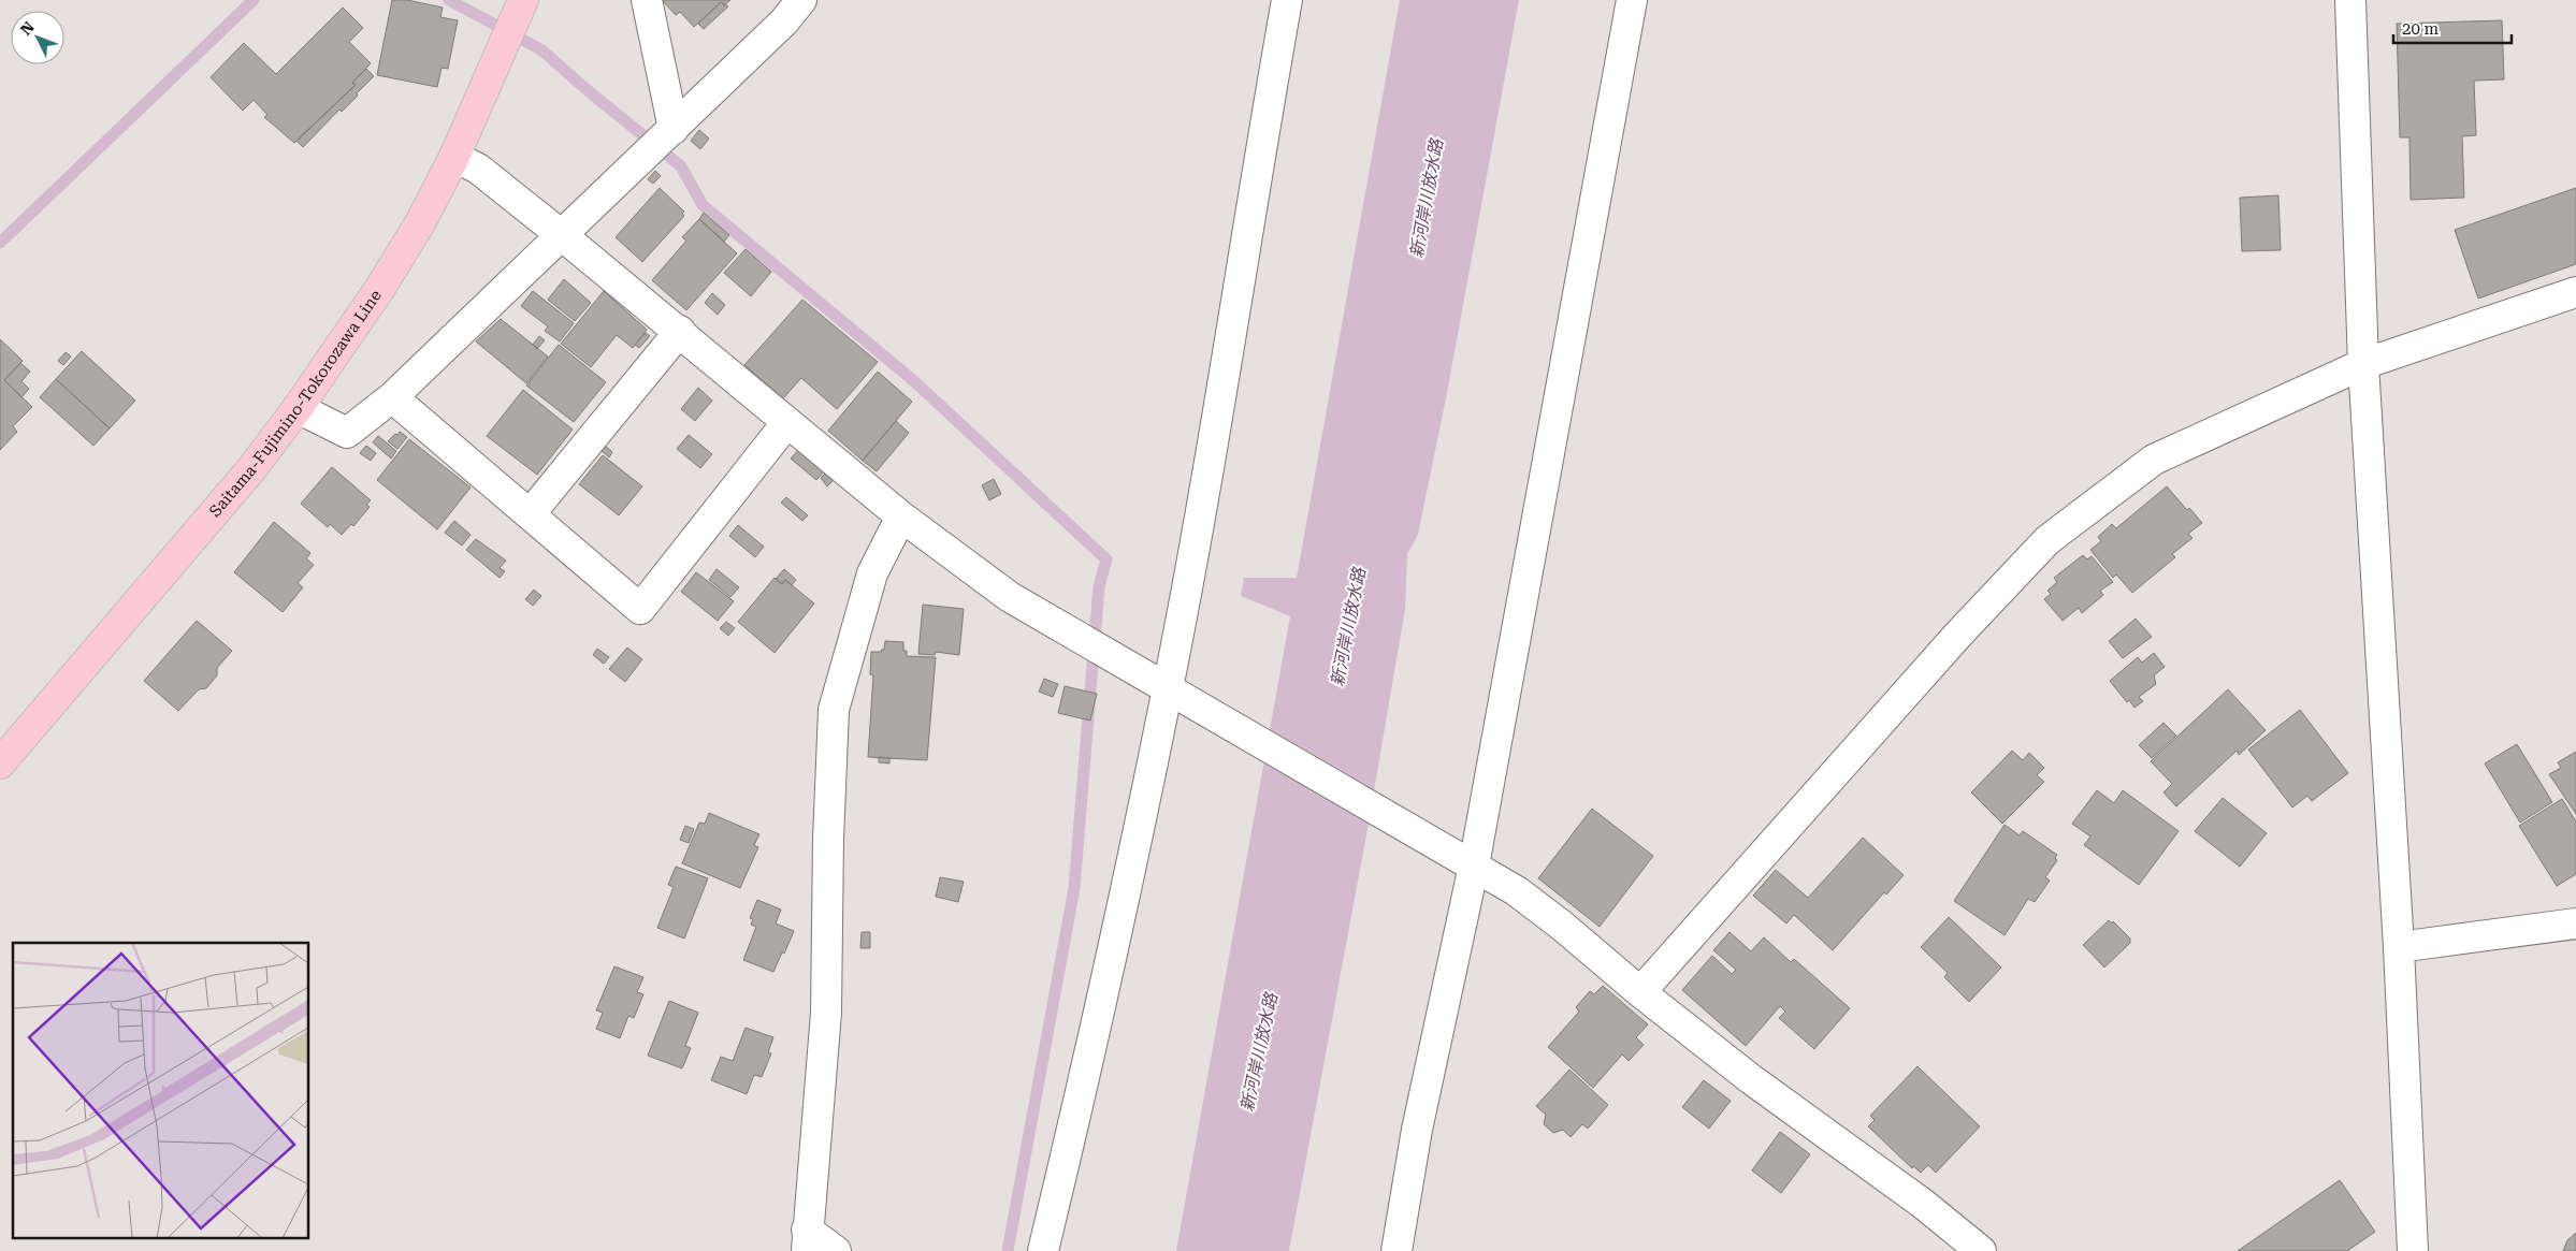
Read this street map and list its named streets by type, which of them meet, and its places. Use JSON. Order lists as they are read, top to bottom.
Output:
{
  "streets": {
    "main road": ["Saitama-Fujimino-Tokorozawa Line"]
  },
  "water": ["新河岸川放水路"],
  "scale_bar": "20 m",
  "north": "top left"
}
